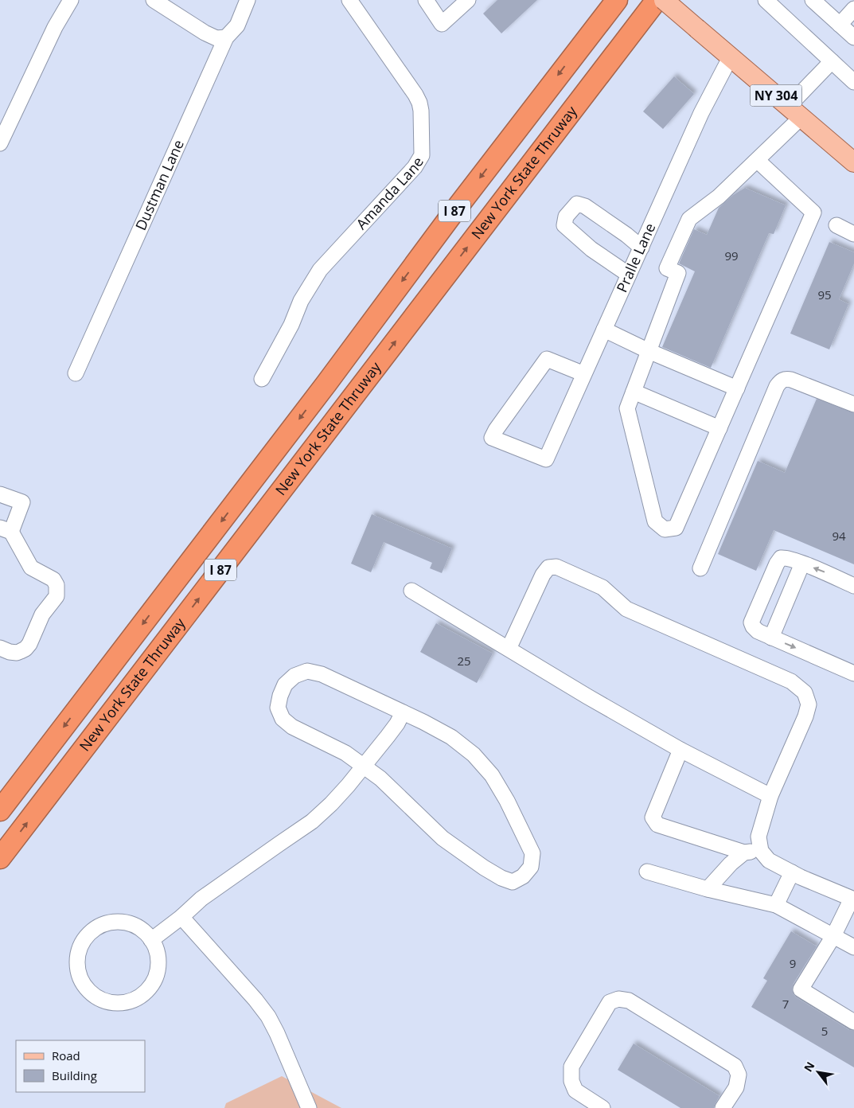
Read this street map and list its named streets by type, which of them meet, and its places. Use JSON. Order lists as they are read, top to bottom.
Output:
{
  "streets": {
    "highway": ["New York State Thruway", "I 87"],
    "main road": ["NY 304"],
    "street": ["Dustman Lane", "Amanda Lane", "Pralle Lane"]
  },
  "crossings": [
    ["NY 304", "Pralle Lane"]
  ],
  "house_numbers": [
    "99",
    "95",
    "94",
    "25",
    "9",
    "7",
    "5"
  ],
  "legend": ["Road", "Building"],
  "north": "top left"
}
